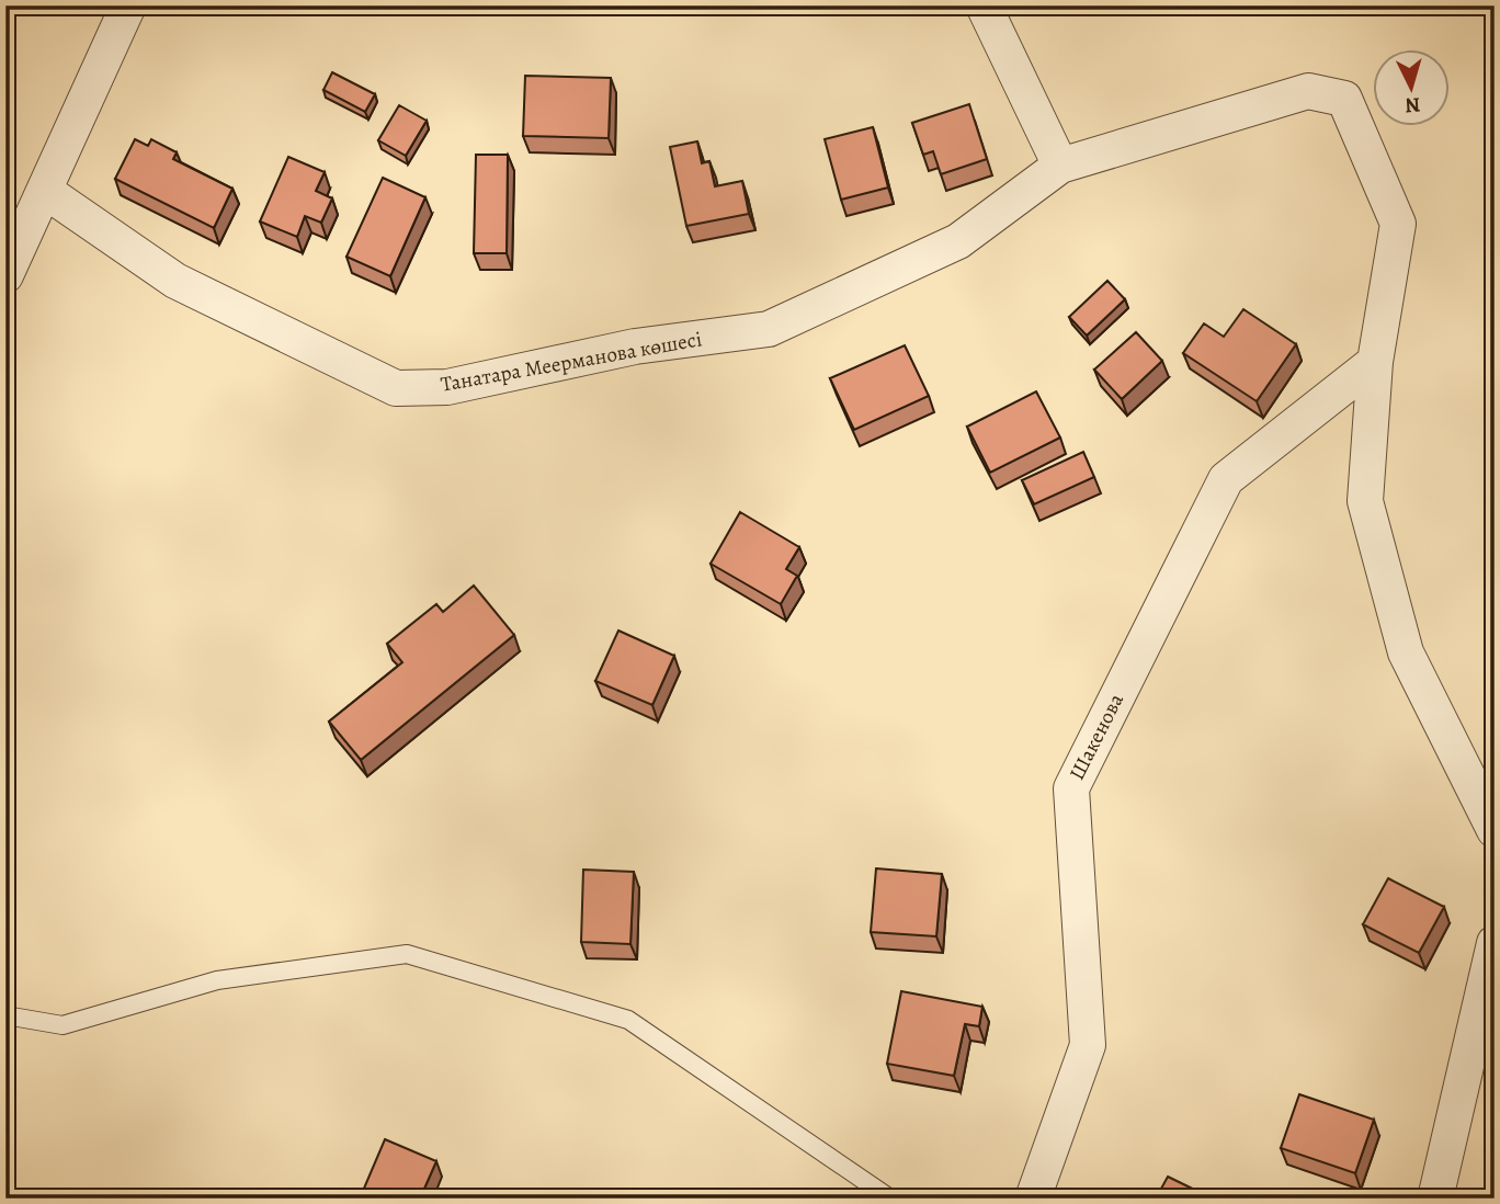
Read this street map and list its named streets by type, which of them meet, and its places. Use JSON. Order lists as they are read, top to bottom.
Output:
{
  "streets": {
    "street": ["Танатара Меерманова көшесі", "Шакенова"]
  },
  "crossings": [
    ["Танатара Меерманова көшесі", "Шакенова"]
  ],
  "north": "bottom"
}
